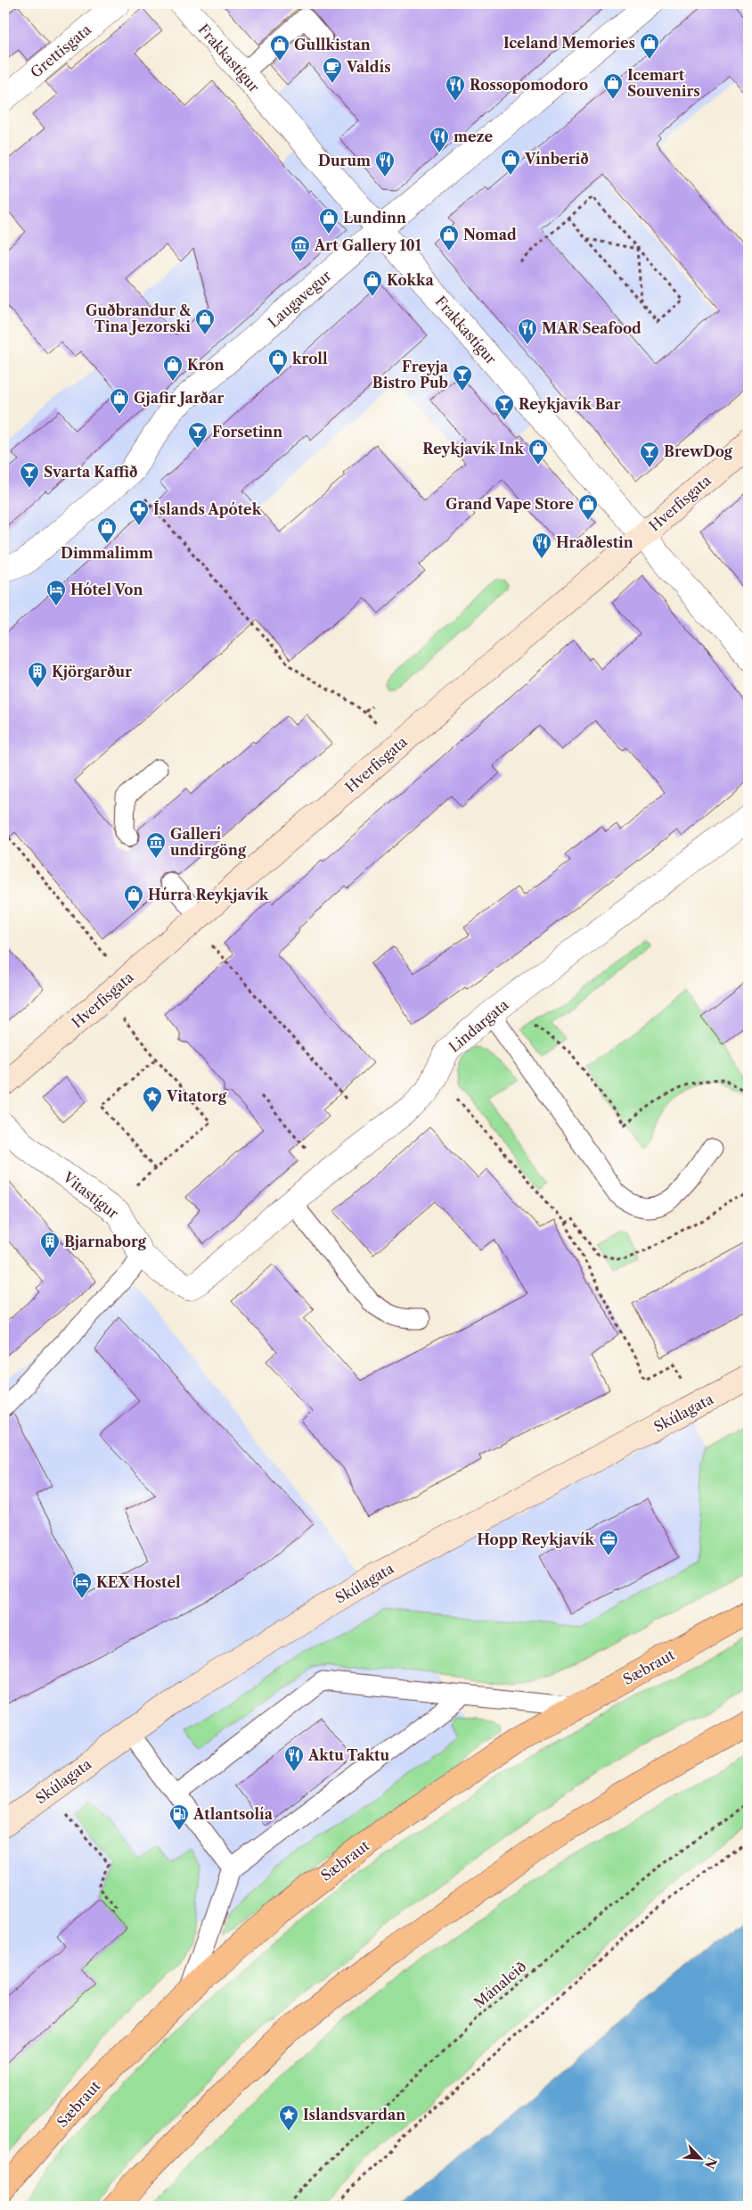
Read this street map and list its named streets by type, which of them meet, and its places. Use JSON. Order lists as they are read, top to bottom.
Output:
{
  "streets": {
    "main road": ["Sæbraut"],
    "street": [
      "Grettisgata",
      "Frakkastígur",
      "Laugavegur",
      "Hverfisgata",
      "Lindargata",
      "Vitastígur",
      "Skúlagata"
    ],
    "path": ["Mánaleið"]
  },
  "crossings": [
    ["Frakkastígur", "Laugavegur"],
    ["Frakkastígur", "Hverfisgata"],
    ["Lindargata", "Vitastígur"]
  ],
  "places": {
    "shop": [
      "Iceland Memories",
      "Gullkistan",
      "Icemart Souvenirs",
      "Vínberið",
      "Lundinn",
      "Nomad",
      "Kokka",
      "Guðbrandur & Tina Jezorski",
      "kroll",
      "Kron",
      "Gjafir Jarðar",
      "Reykjavík Ink",
      "Grand Vape Store",
      "Dimmalimm",
      "Húrra Reykjavík"
    ],
    "cafe": ["Valdís"],
    "restaurant": [
      "Rossopomodoro",
      "meze",
      "Durum",
      "MAR Seafood",
      "Hraðlestin",
      "Aktu Taktu"
    ],
    "museum": ["Art Gallery 101", "Gallerí undirgöng"],
    "bar": [
      "Freyja Bistro Pub",
      "Reykjavík Bar",
      "Forsetinn",
      "BrewDog",
      "Svarta Kaffið"
    ],
    "pharmacy": ["Íslands Apótek"],
    "hotel": ["Hótel Von", "KEX Hostel"],
    "building": ["Kjörgarður", "Bjarnaborg"],
    "place": ["Vitatorg", "Islandsvardan"],
    "office": ["Hopp Reykjavík"],
    "fuel station": ["Atlantsolía"]
  },
  "north": "bottom right"
}
